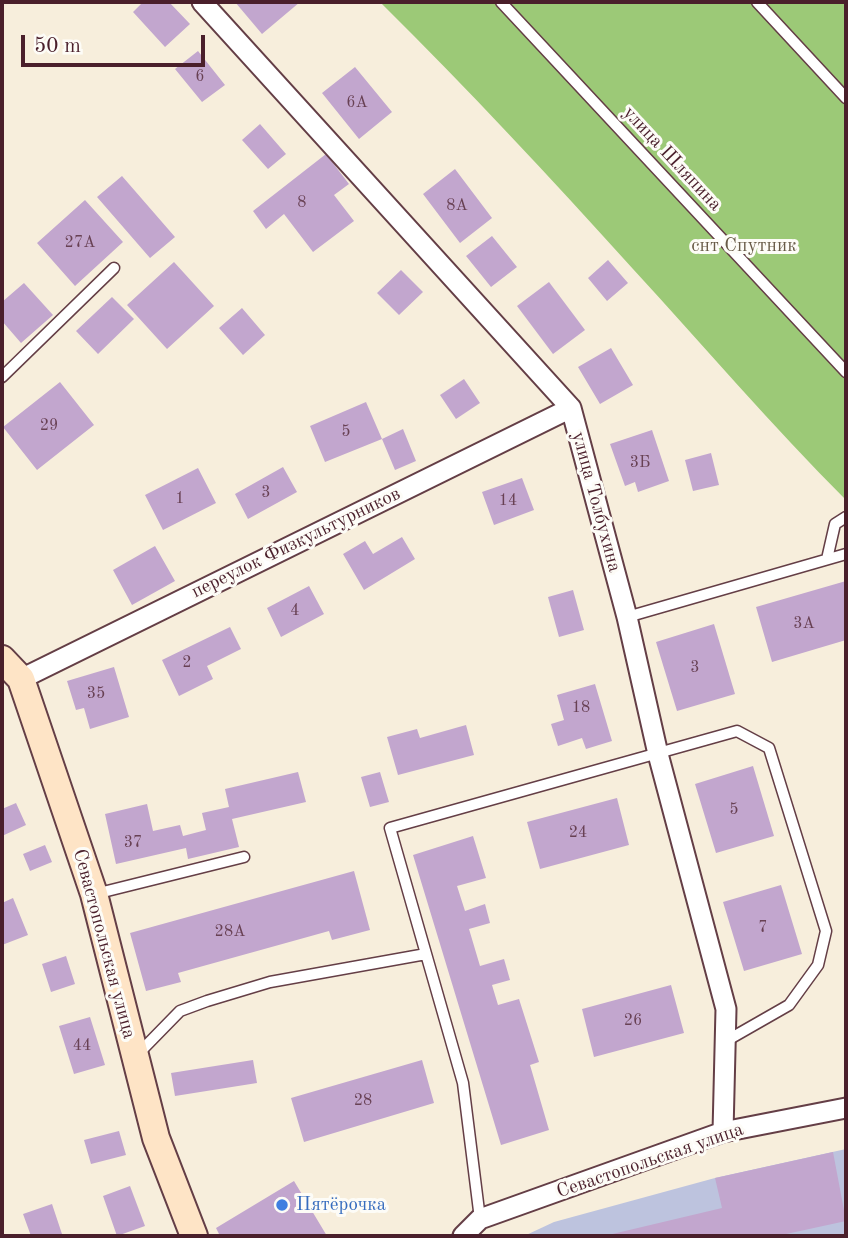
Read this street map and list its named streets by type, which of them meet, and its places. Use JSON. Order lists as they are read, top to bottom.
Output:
{
  "streets": {
    "street": ["улица Толбухина", "переулок Физкультурников", "Севастопольская улица"],
    "lane": ["улица Шляпина"]
  },
  "crossings": [
    ["улица Толбухина", "переулок Физкультурников"],
    ["улица Толбухина", "Севастопольская улица"],
    ["переулок Физкультурников", "Севастопольская улица"]
  ],
  "parks": ["снт Спутник"],
  "places": ["Пятёрочка"],
  "house_numbers": [
    "6",
    "6А",
    "8",
    "8А",
    "27А",
    "29",
    "5",
    "3Б",
    "3",
    "1",
    "14",
    "4",
    "3А",
    "2",
    "3",
    "35",
    "18",
    "5",
    "24",
    "37",
    "7",
    "28А",
    "26",
    "44",
    "28"
  ],
  "scale_bar": "50 m"
}
